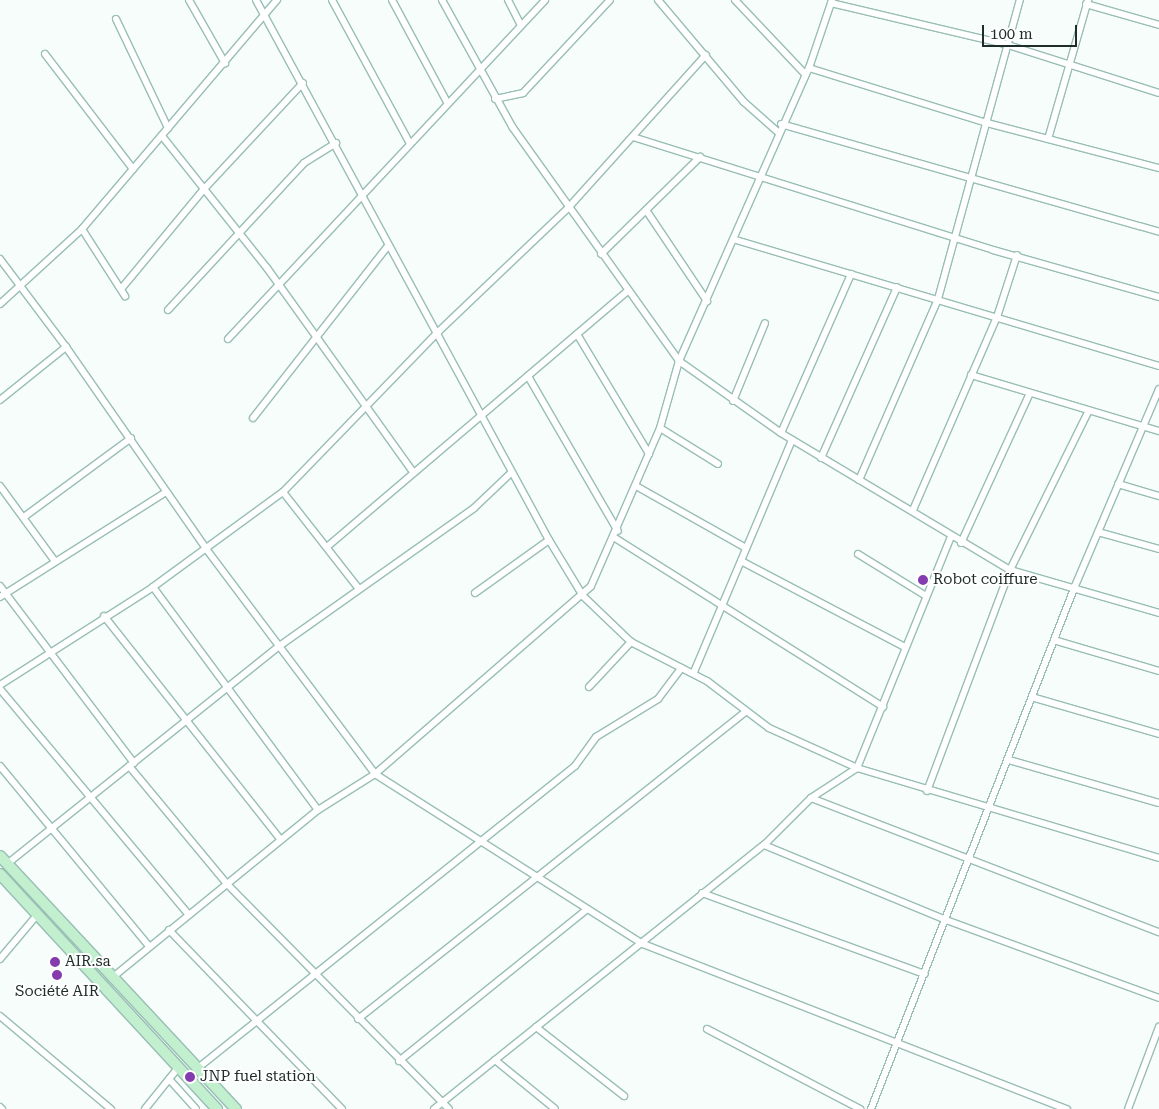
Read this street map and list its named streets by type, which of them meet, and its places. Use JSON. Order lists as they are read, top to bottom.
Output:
{
  "places": [
    "Robot coiffure",
    "AIR.sa",
    "Société AIR",
    "JNP fuel station"
  ],
  "scale_bar": "100 m"
}
